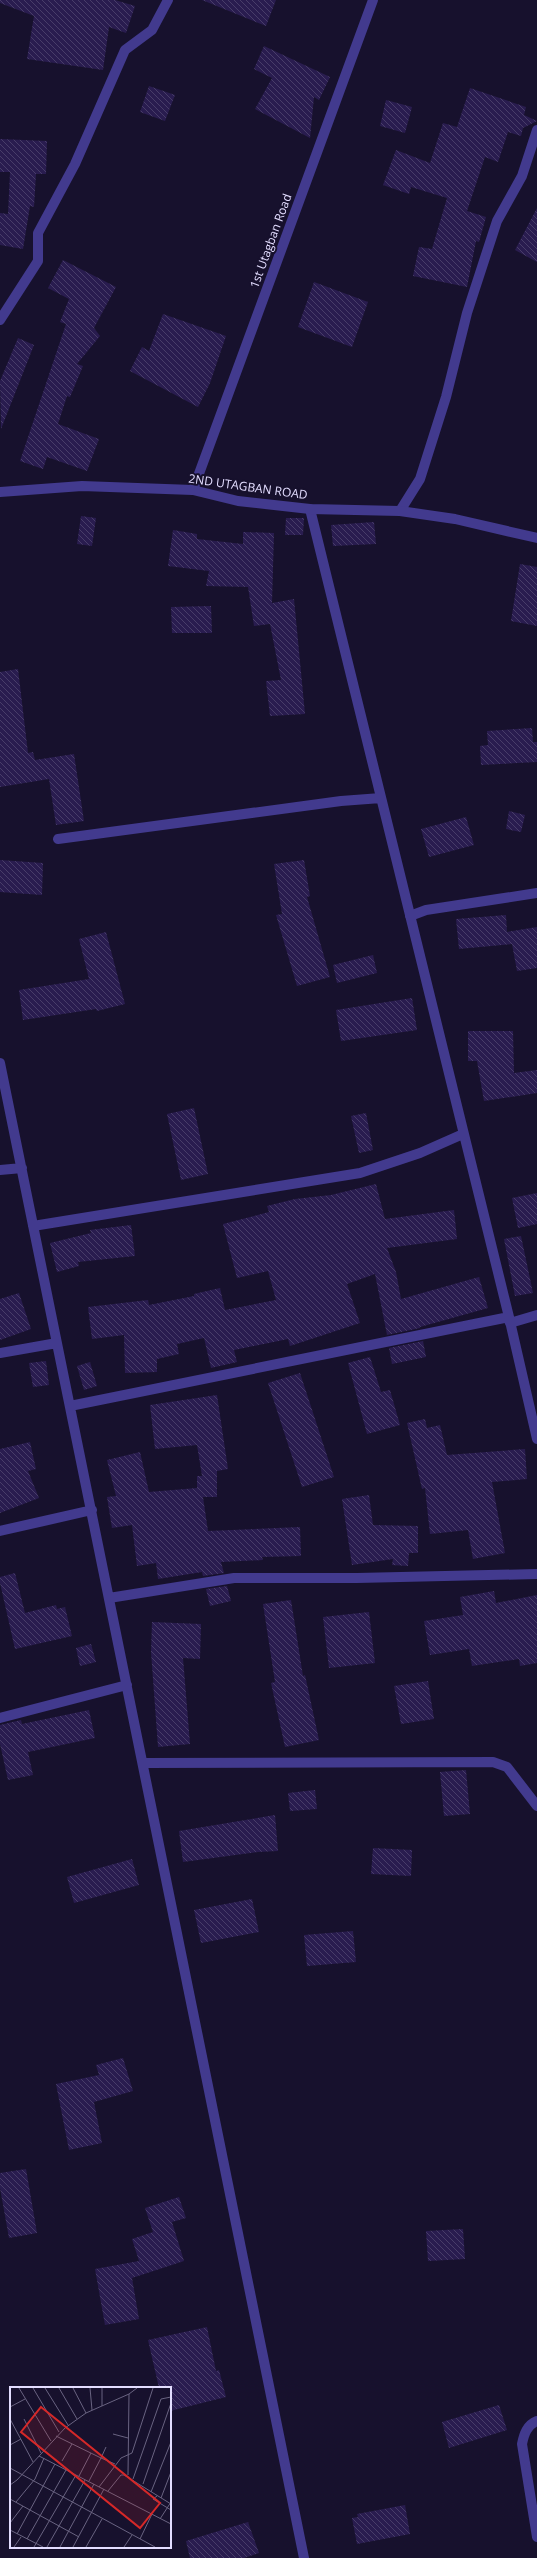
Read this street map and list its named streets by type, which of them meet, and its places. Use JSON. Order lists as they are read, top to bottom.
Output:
{
  "streets": {
    "street": ["1st Utagban Road", "2ND UTAGBAN ROAD"]
  },
  "crossings": [
    ["1st Utagban Road", "2ND UTAGBAN ROAD"]
  ]
}
